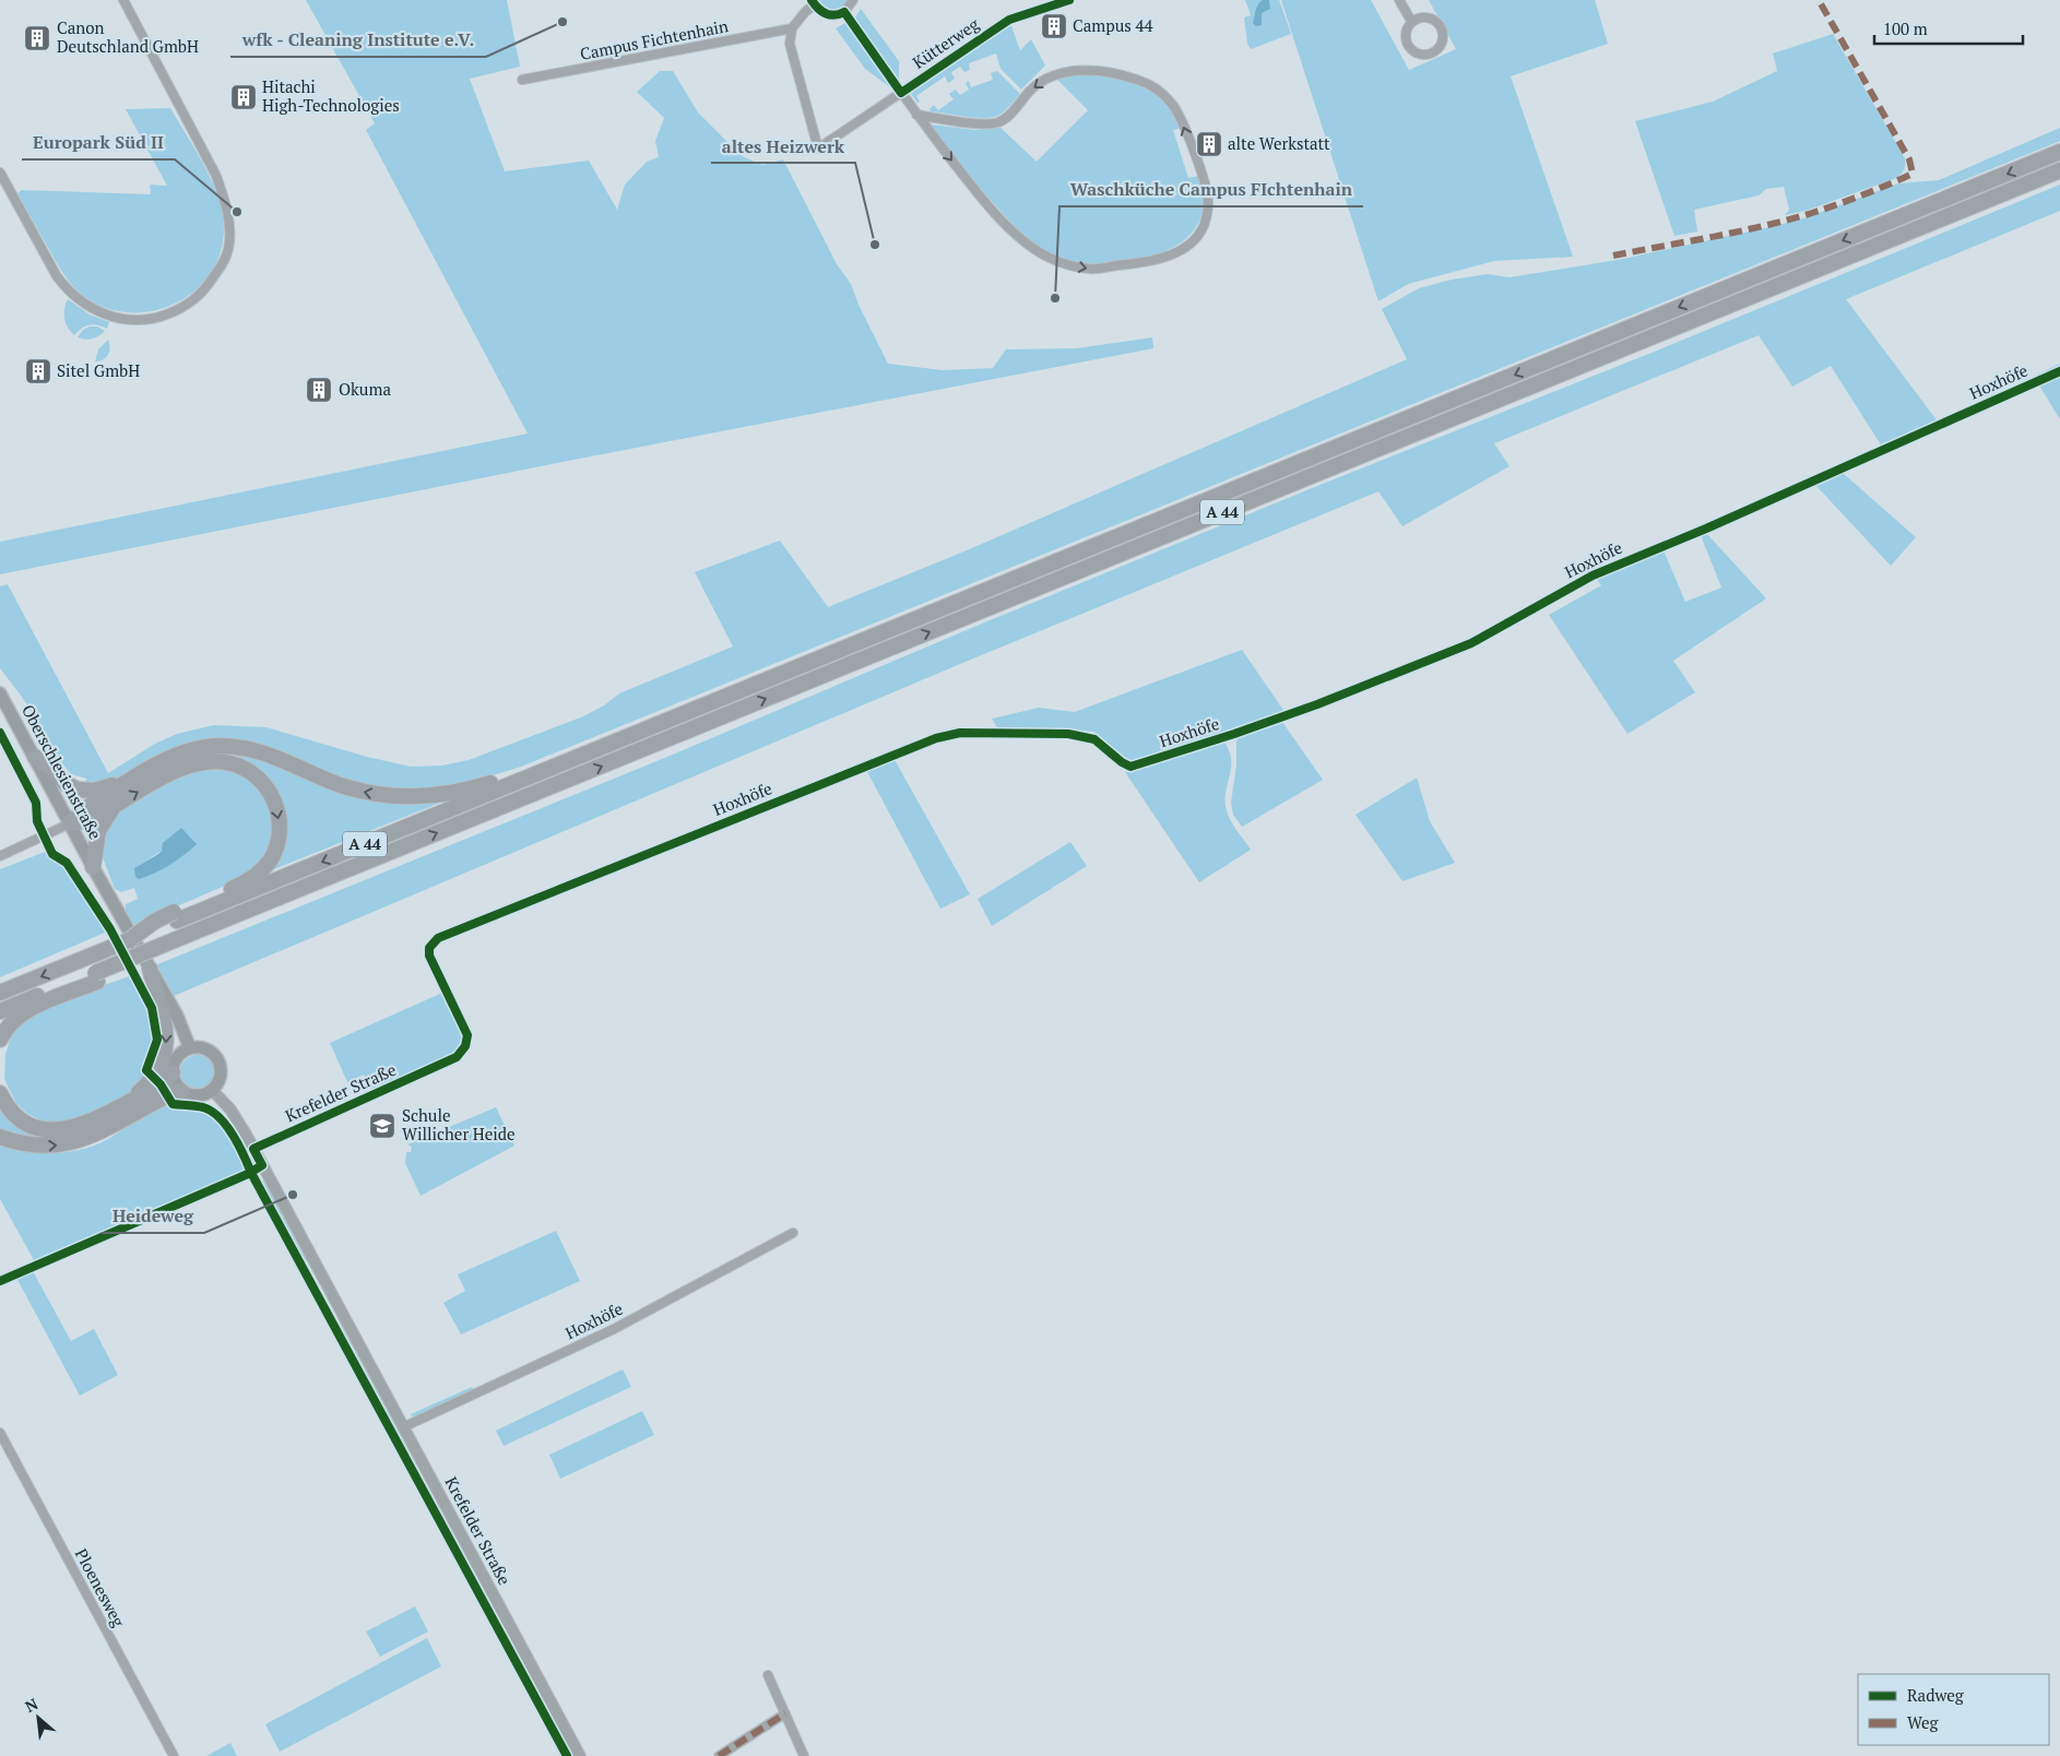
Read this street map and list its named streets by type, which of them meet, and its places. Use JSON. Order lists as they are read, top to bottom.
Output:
{
  "streets": {
    "highway": ["A 44"],
    "main road": ["Oberschlesienstraße", "Krefelder Straße"],
    "street": [
      "Campus Fichtenhain",
      "Kütterweg",
      "Hoxhöfe",
      "Ploenesweg"
    ]
  },
  "crossings": [
    ["Hoxhöfe", "Krefelder Straße"]
  ],
  "places": {
    "other": [
      "wfk - Cleaning Institute e.V.",
      "Europark Süd II",
      "altes Heizwerk",
      "Waschküche Campus FIchtenhain",
      "Heideweg"
    ],
    "building": [
      "Campus 44",
      "Canon Deutschland GmbH",
      "Hitachi High-Technologies",
      "alte Werkstatt",
      "Sitel GmbH",
      "Okuma"
    ],
    "school or university": ["Schule Willicher Heide"]
  },
  "legend": ["Radweg", "Weg"],
  "scale_bar": "100 m",
  "north": "top left"
}
